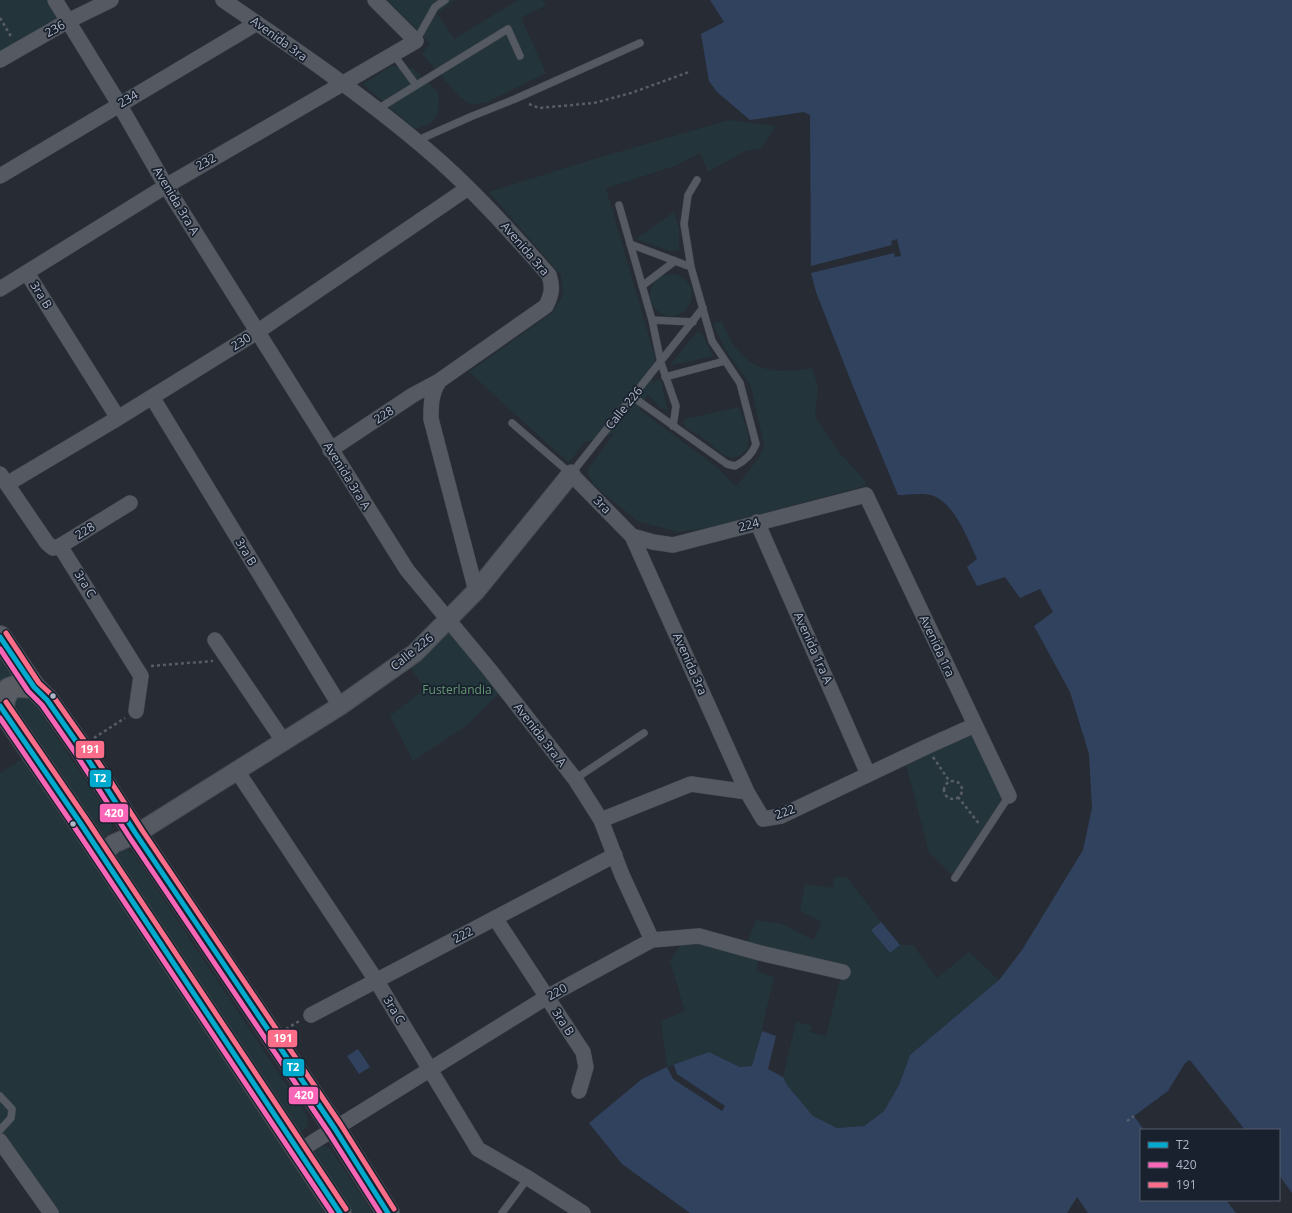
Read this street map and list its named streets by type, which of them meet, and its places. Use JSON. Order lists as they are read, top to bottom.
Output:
{
  "streets": {
    "street": [
      "236",
      "Avenida 3ra",
      "234",
      "232",
      "Avenida 3ra A",
      "3ra B",
      "230",
      "Calle 226",
      "228",
      "3ra",
      "224",
      "3ra C",
      "Avenida 1ra",
      "Avenida 1ra A",
      "222",
      "220"
    ]
  },
  "crossings": [
    ["236", "Avenida 3ra A"],
    ["Avenida 3ra", "234"],
    ["Avenida 3ra", "232"],
    ["Avenida 3ra", "230"],
    ["Avenida 3ra", "228"],
    ["Avenida 3ra", "3ra"],
    ["Avenida 3ra", "224"],
    ["Avenida 3ra", "222"],
    ["234", "Avenida 3ra A"],
    ["232", "Avenida 3ra A"],
    ["232", "3ra B"],
    ["Avenida 3ra A", "230"],
    ["Avenida 3ra A", "Calle 226"],
    ["Avenida 3ra A", "228"],
    ["Avenida 3ra A", "222"],
    ["Avenida 3ra A", "220"],
    ["3ra B", "230"],
    ["3ra B", "Calle 226"],
    ["3ra B", "222"],
    ["3ra B", "220"],
    ["Calle 226", "3ra"],
    ["Calle 226", "3ra C"],
    ["228", "3ra C"],
    ["3ra", "224"],
    ["224", "Avenida 1ra"],
    ["224", "Avenida 1ra A"],
    ["3ra C", "222"],
    ["3ra C", "220"],
    ["Avenida 1ra", "222"],
    ["Avenida 1ra A", "222"]
  ],
  "parks": ["Fusterlandia"],
  "lines": ["transit line 191", "transit line T2", "transit line 420"],
  "legend": ["T2", "420", "191"]
}
